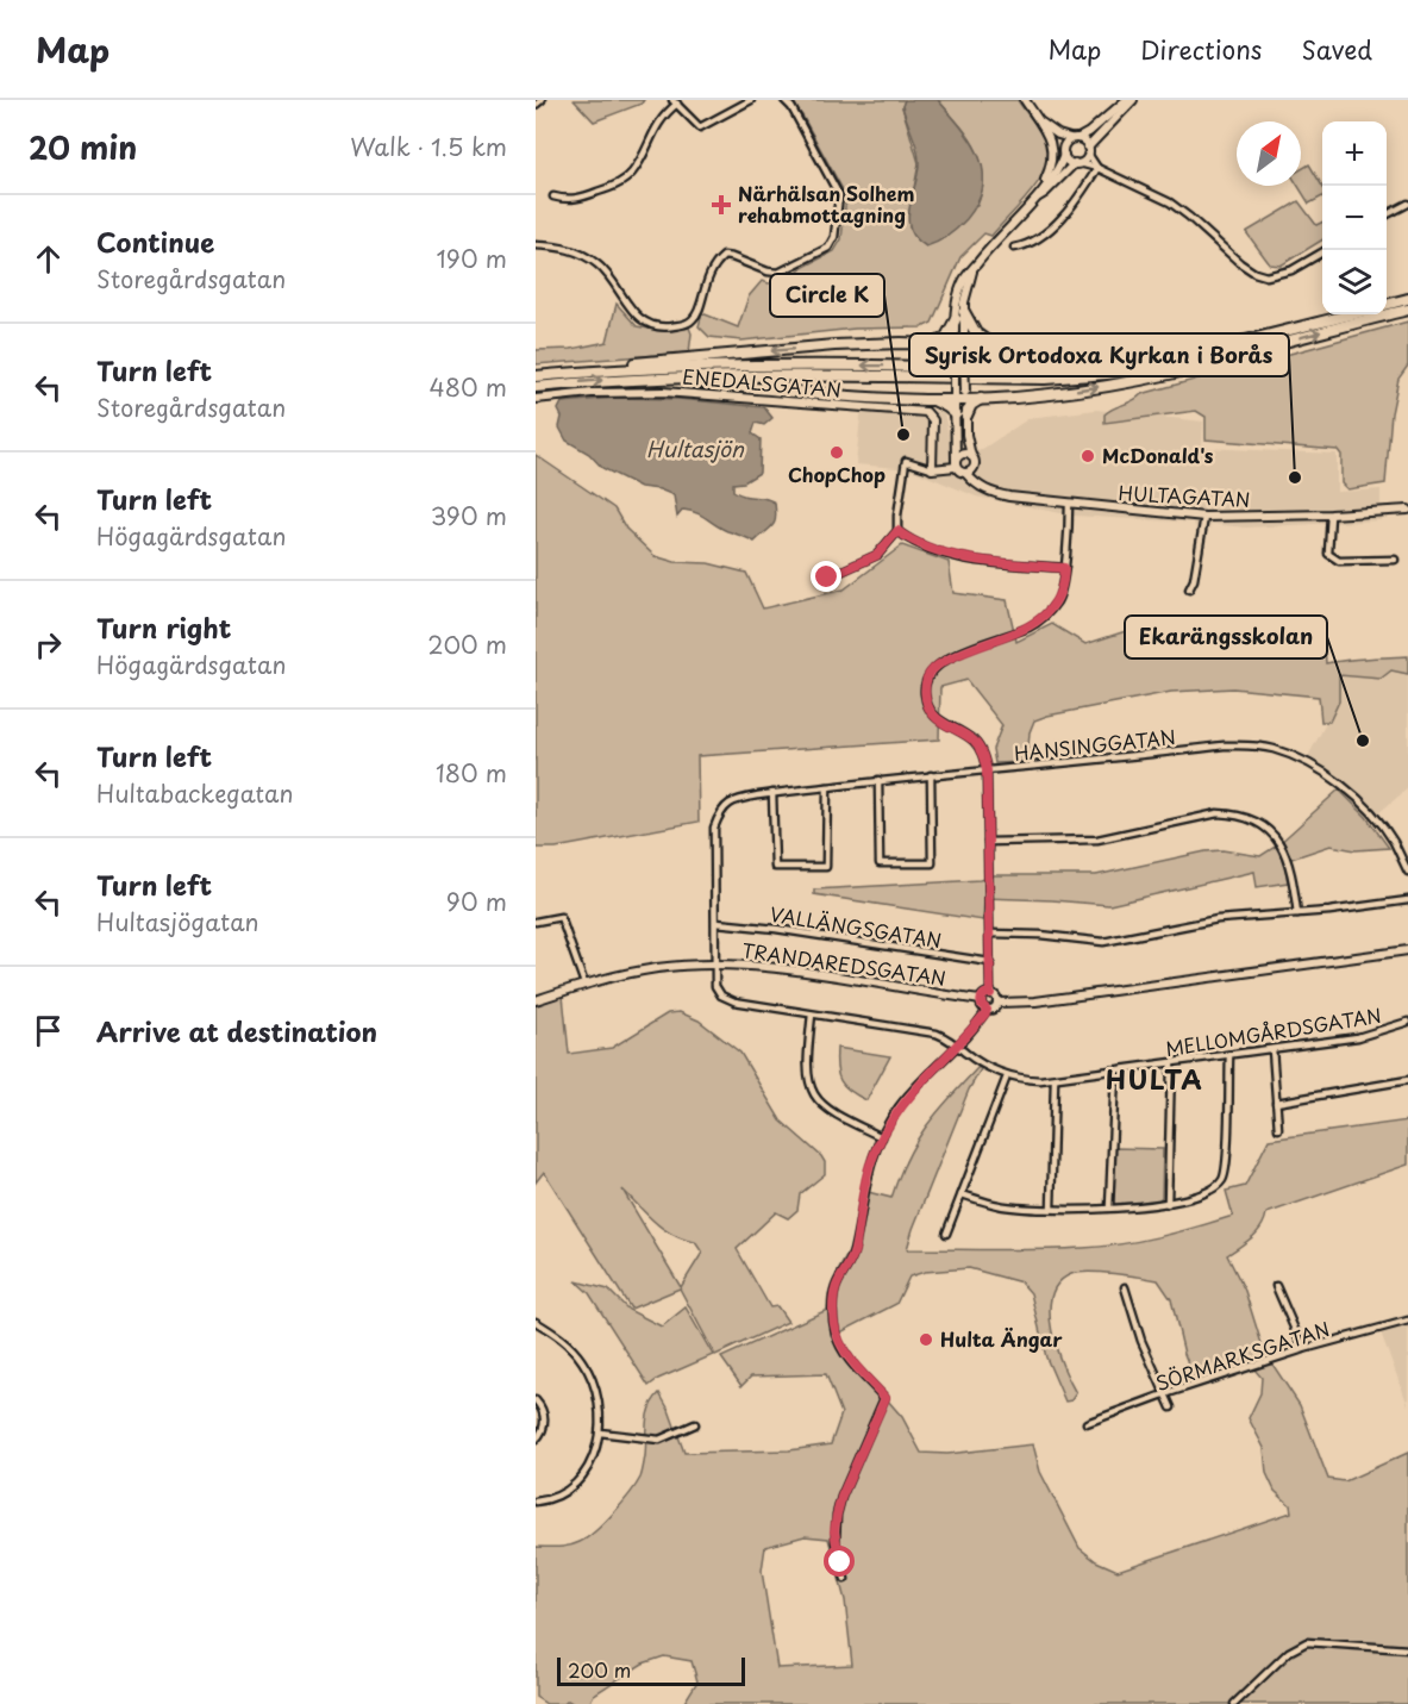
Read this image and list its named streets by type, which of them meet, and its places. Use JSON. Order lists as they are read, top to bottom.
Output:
{
  "streets": {
    "street": [
      "ENEDALSGATAN",
      "HULTAGATAN",
      "HANSINGGATAN",
      "VALLÄNGSGATAN",
      "TRANDAREDSGATAN",
      "MELLOMGÅRDSGATAN",
      "SÖRMARKSGATAN"
    ]
  },
  "crossings": [
    ["HANSINGGATAN", "VALLÄNGSGATAN"],
    ["HANSINGGATAN", "TRANDAREDSGATAN"],
    ["HANSINGGATAN", "MELLOMGÅRDSGATAN"],
    ["TRANDAREDSGATAN", "MELLOMGÅRDSGATAN"]
  ],
  "districts": ["HULTA"],
  "water": ["Hultasjön"],
  "places": {
    "health": ["Närhälsan Solhem rehabmottagning"],
    "other": [
      "Circle K",
      "ChopChop",
      "McDonald's",
      "Syrisk Ortodoxa Kyrkan i Borås",
      "Ekarängsskolan",
      "Hulta Ängar"
    ]
  },
  "scale_bar": "200 m",
  "north": "top right",
  "page": {
    "header": "Map",
    "nav": ["Map", "Directions", "Saved"],
    "heading": ["20 min", "Walk · 1.5 km"],
    "map_buttons": ["+", "−"],
    "list": [
      ["Continue", "Storegårdsgatan", "190 m"],
      ["Turn left", "Storegårdsgatan", "480 m"],
      ["Turn left", "Högagärdsgatan", "390 m"],
      ["Turn right", "Högagärdsgatan", "200 m"],
      ["Turn left", "Hultabackegatan", "180 m"],
      ["Turn left", "Hultasjögatan", "90 m"],
      "Arrive at destination"
    ],
    "scale": "200 m"
  }
}
